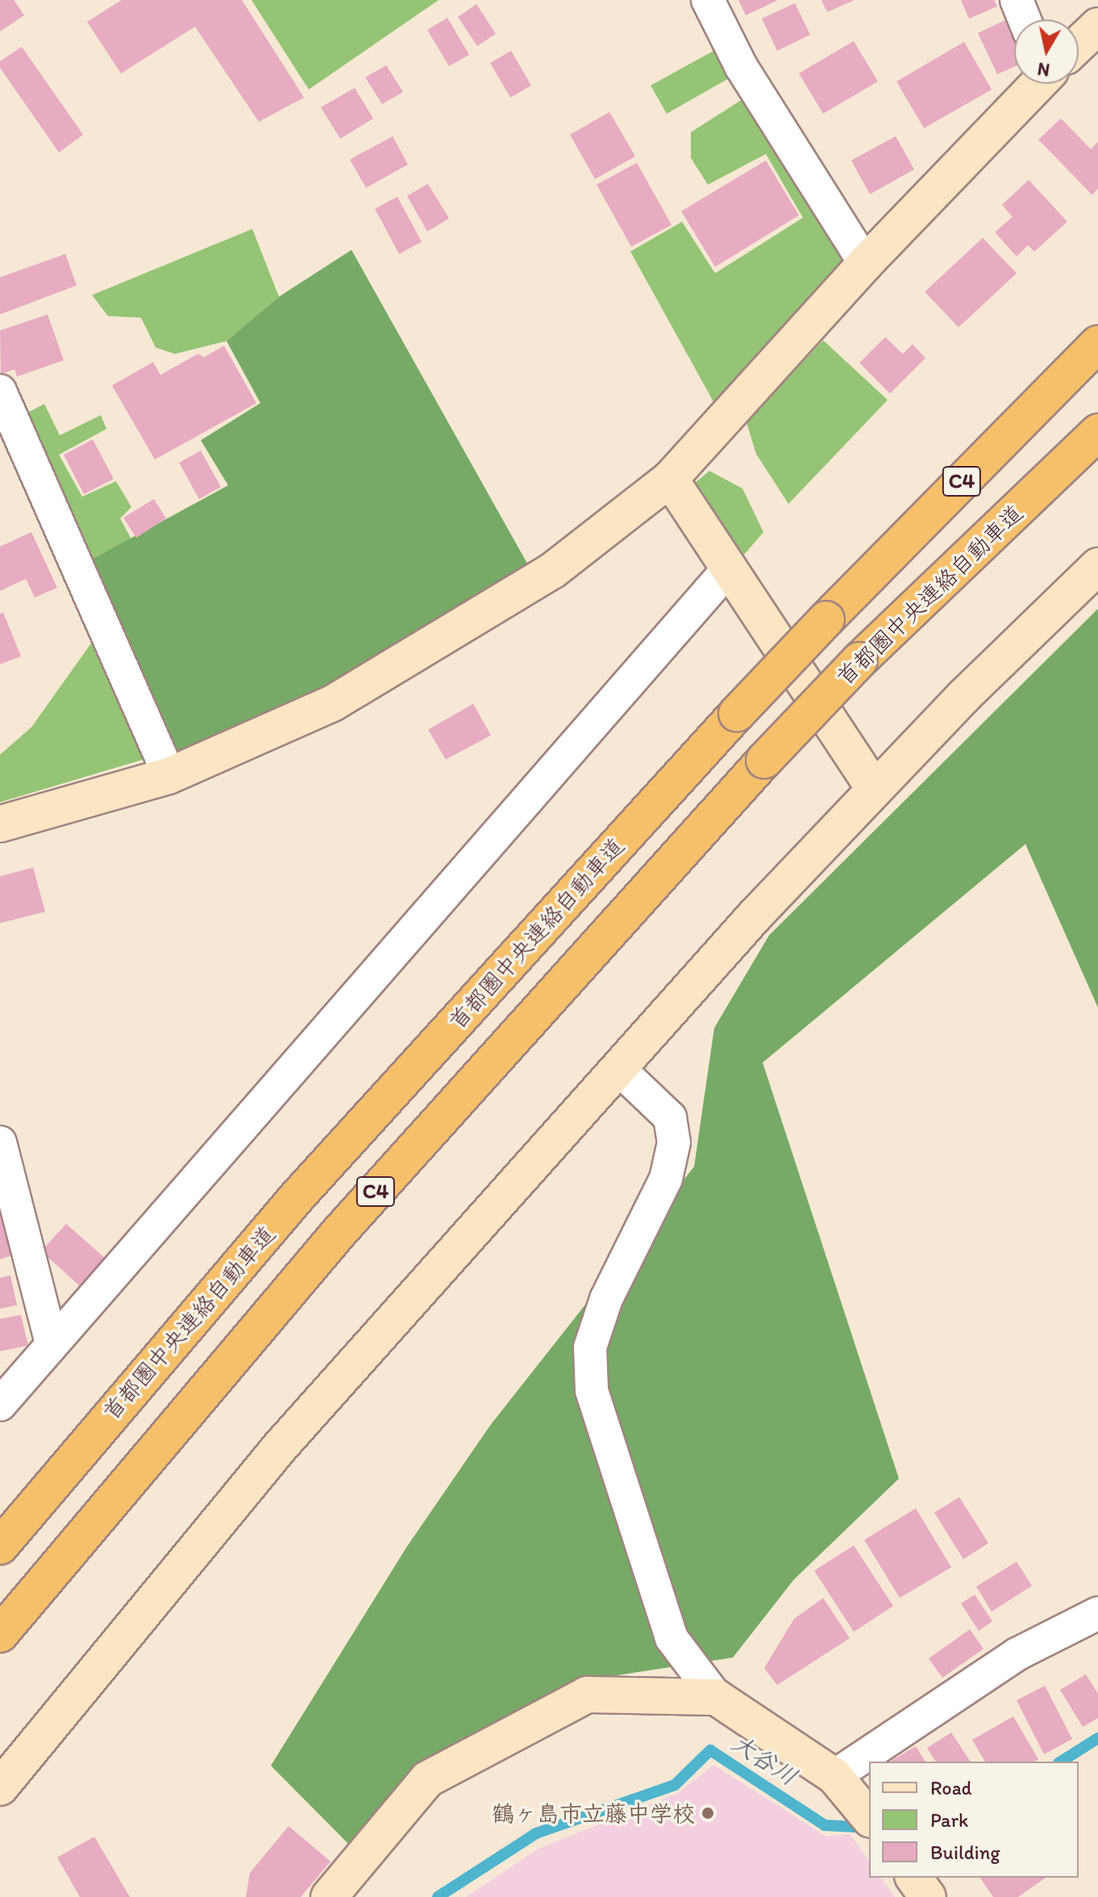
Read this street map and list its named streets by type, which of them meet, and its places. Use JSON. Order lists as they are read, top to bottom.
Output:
{
  "streets": {
    "highway": ["C4", "首都圏中央連絡自動車道"]
  },
  "water": ["大谷川"],
  "places": ["鶴ヶ島市立藤中学校"],
  "legend": ["Road", "Park", "Building"],
  "north": "bottom"
}
